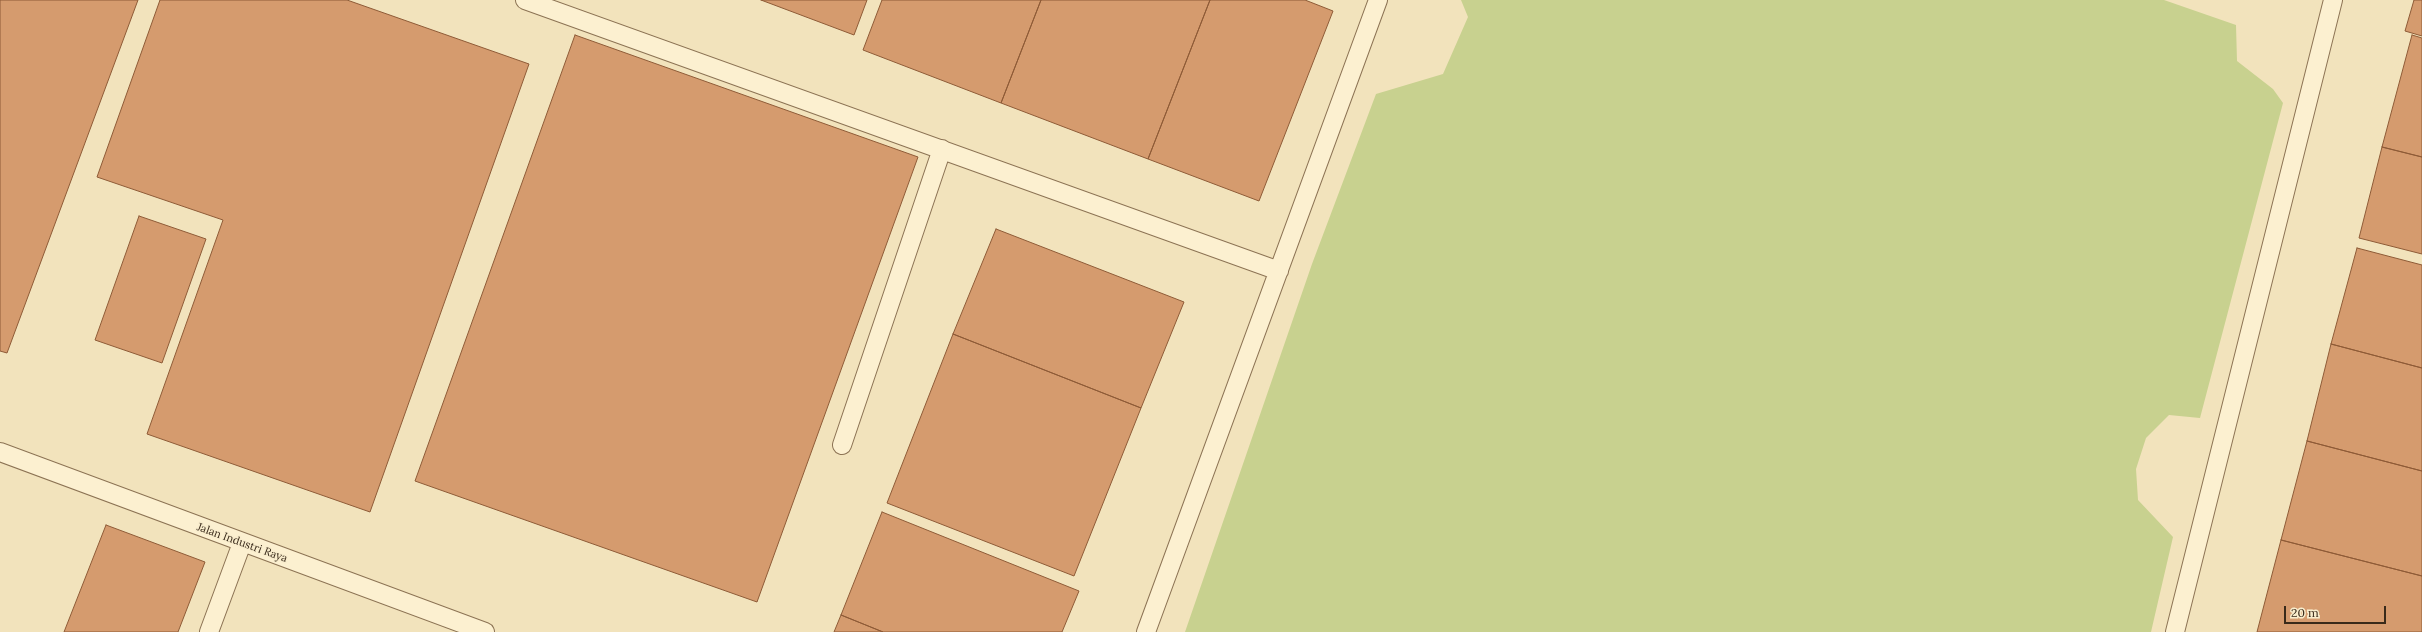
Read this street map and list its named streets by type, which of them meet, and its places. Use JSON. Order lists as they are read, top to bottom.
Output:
{
  "streets": {
    "lane": ["Jalan Industri Raya"]
  },
  "scale_bar": "20 m"
}
